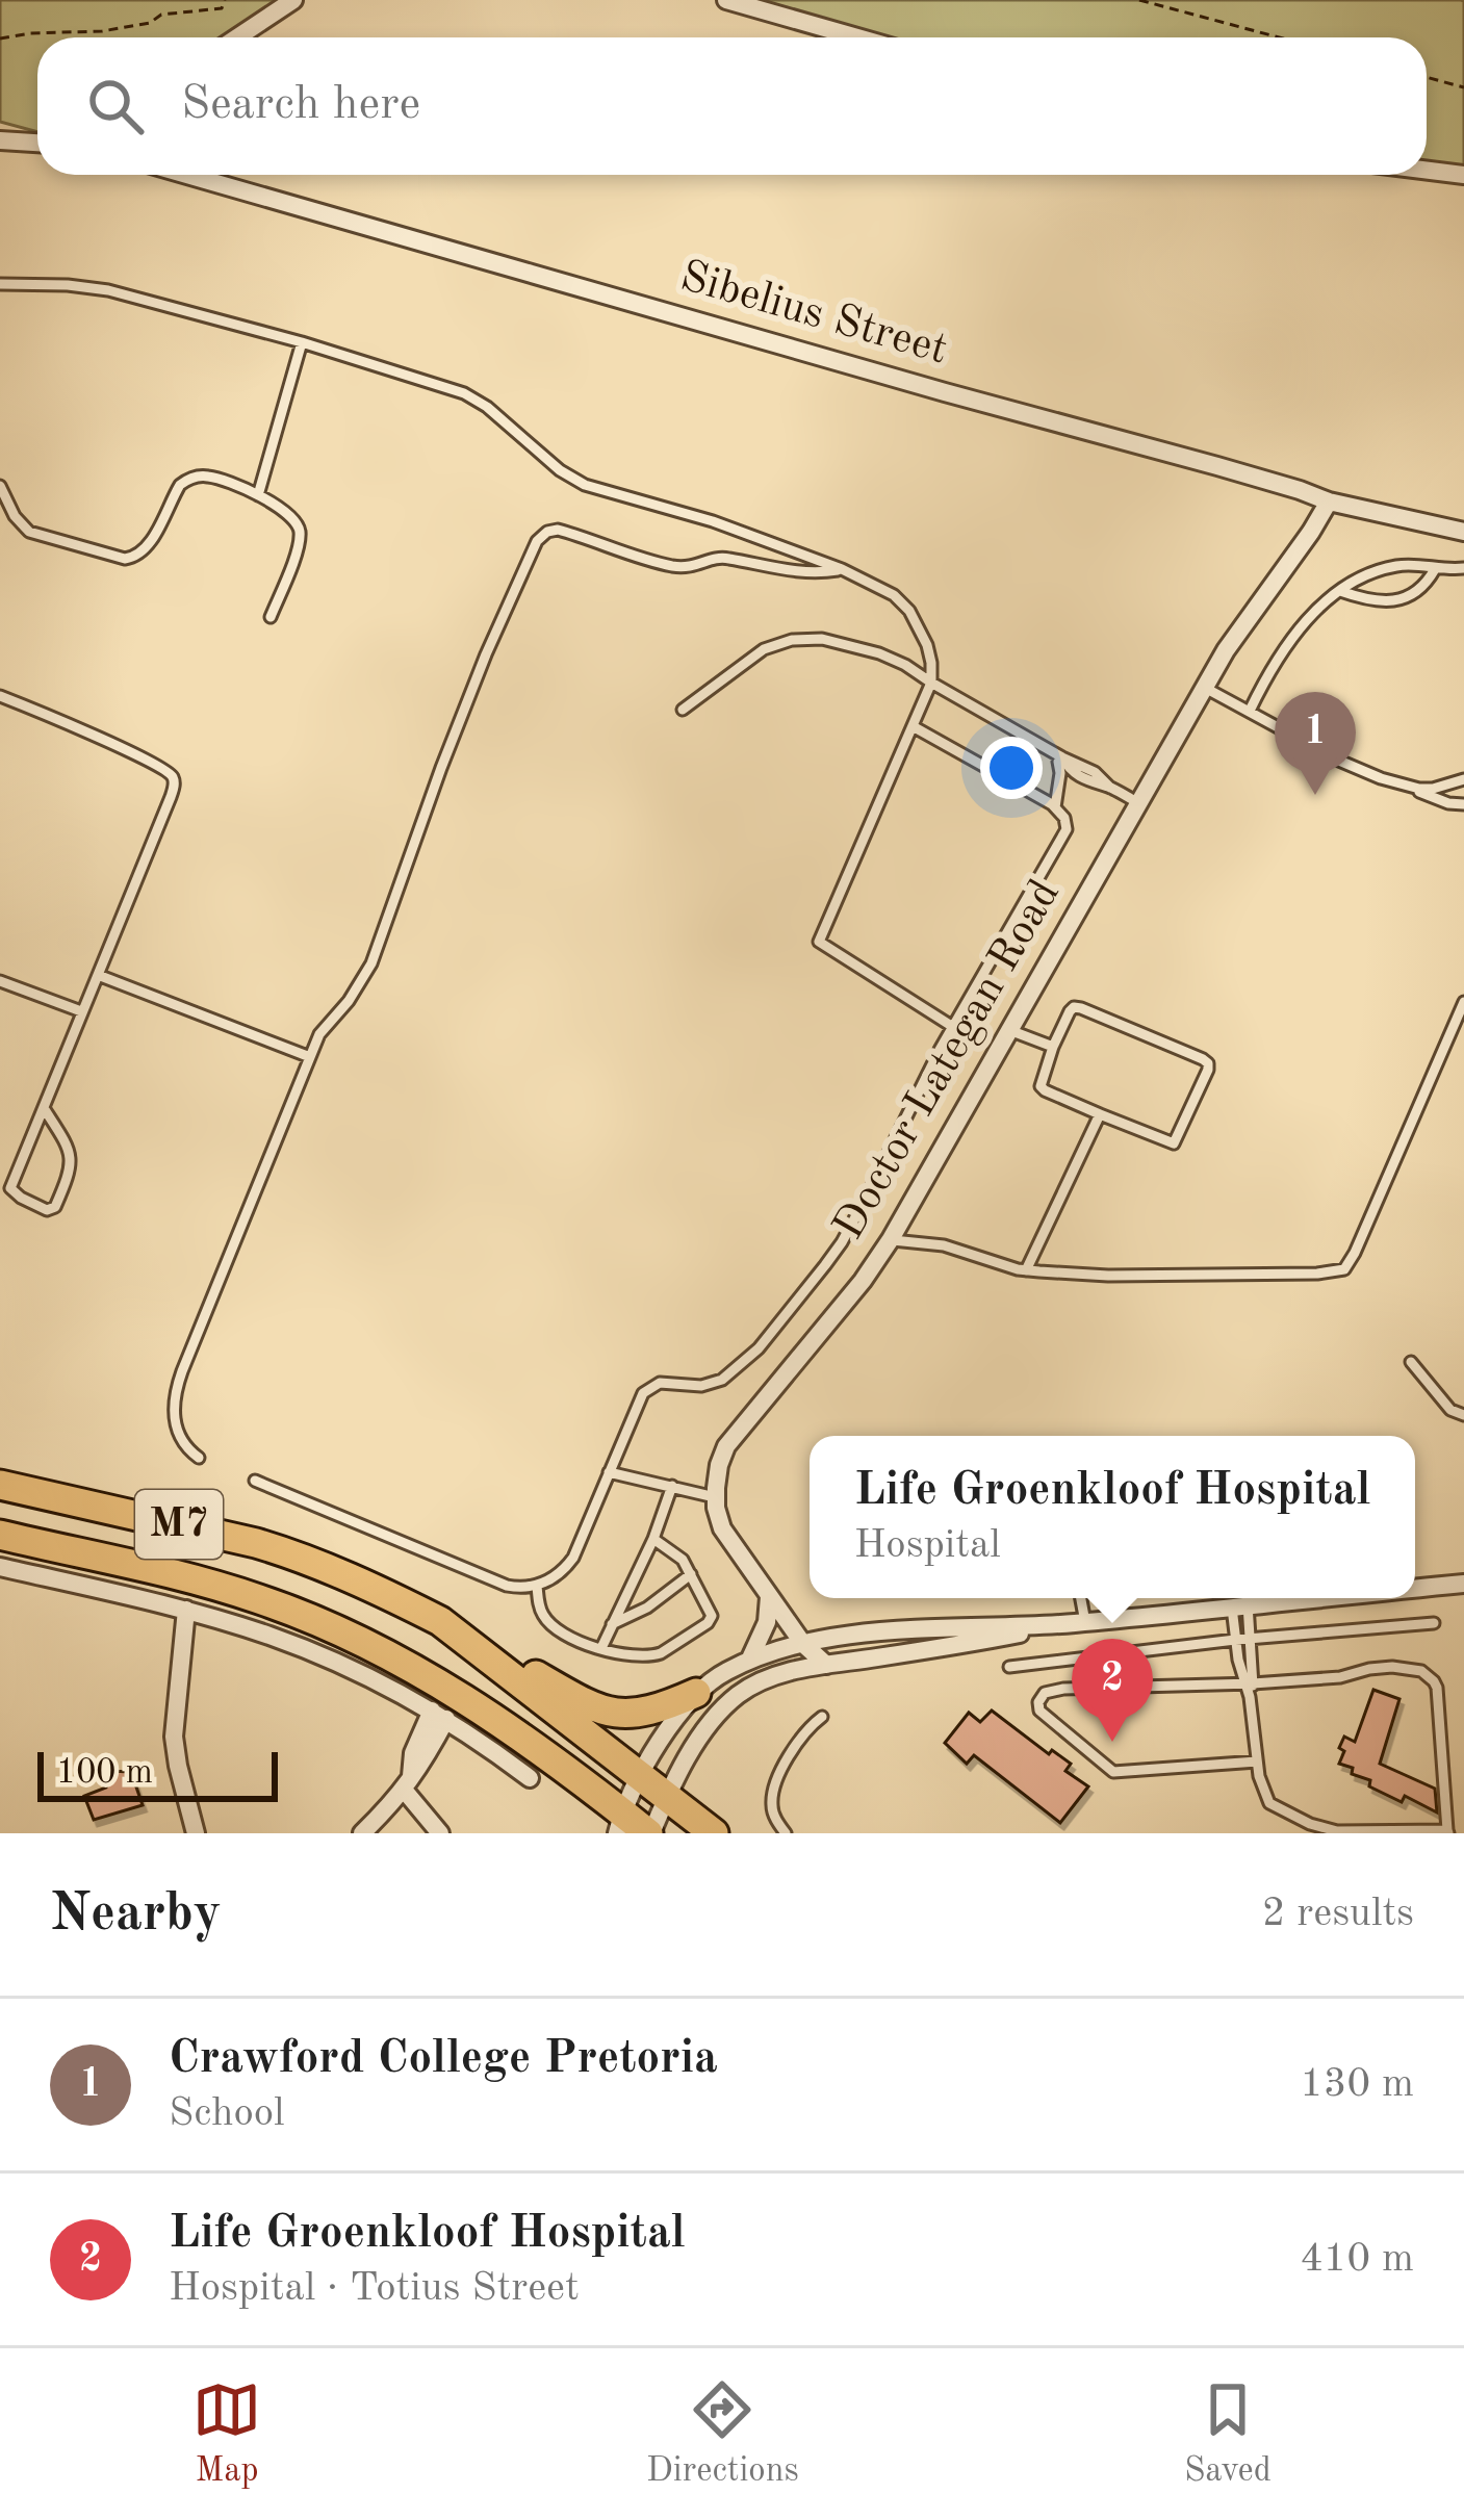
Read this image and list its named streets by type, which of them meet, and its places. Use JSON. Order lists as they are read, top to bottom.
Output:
{
  "streets": {
    "main road": ["M7"],
    "street": ["Sibelius Street", "Doctor Lategan Road"]
  },
  "crossings": [
    ["Sibelius Street", "Doctor Lategan Road"]
  ],
  "scale_bar": "100 m",
  "page": {
    "search": "Search here",
    "pins": ["1", "2"],
    "popup": ["Life Groenkloof Hospital", "Hospital"],
    "scale": "100 m",
    "heading": ["Nearby", "2 results"],
    "list": [
      {
        "mark": "1",
        "name": "Crawford College Pretoria",
        "note": "School",
        "value": "130 m"
      },
      {
        "mark": "2",
        "name": "Life Groenkloof Hospital",
        "note": "Hospital · Totius Street",
        "value": "410 m"
      }
    ],
    "nav": ["Map", "Directions", "Saved"]
  }
}
